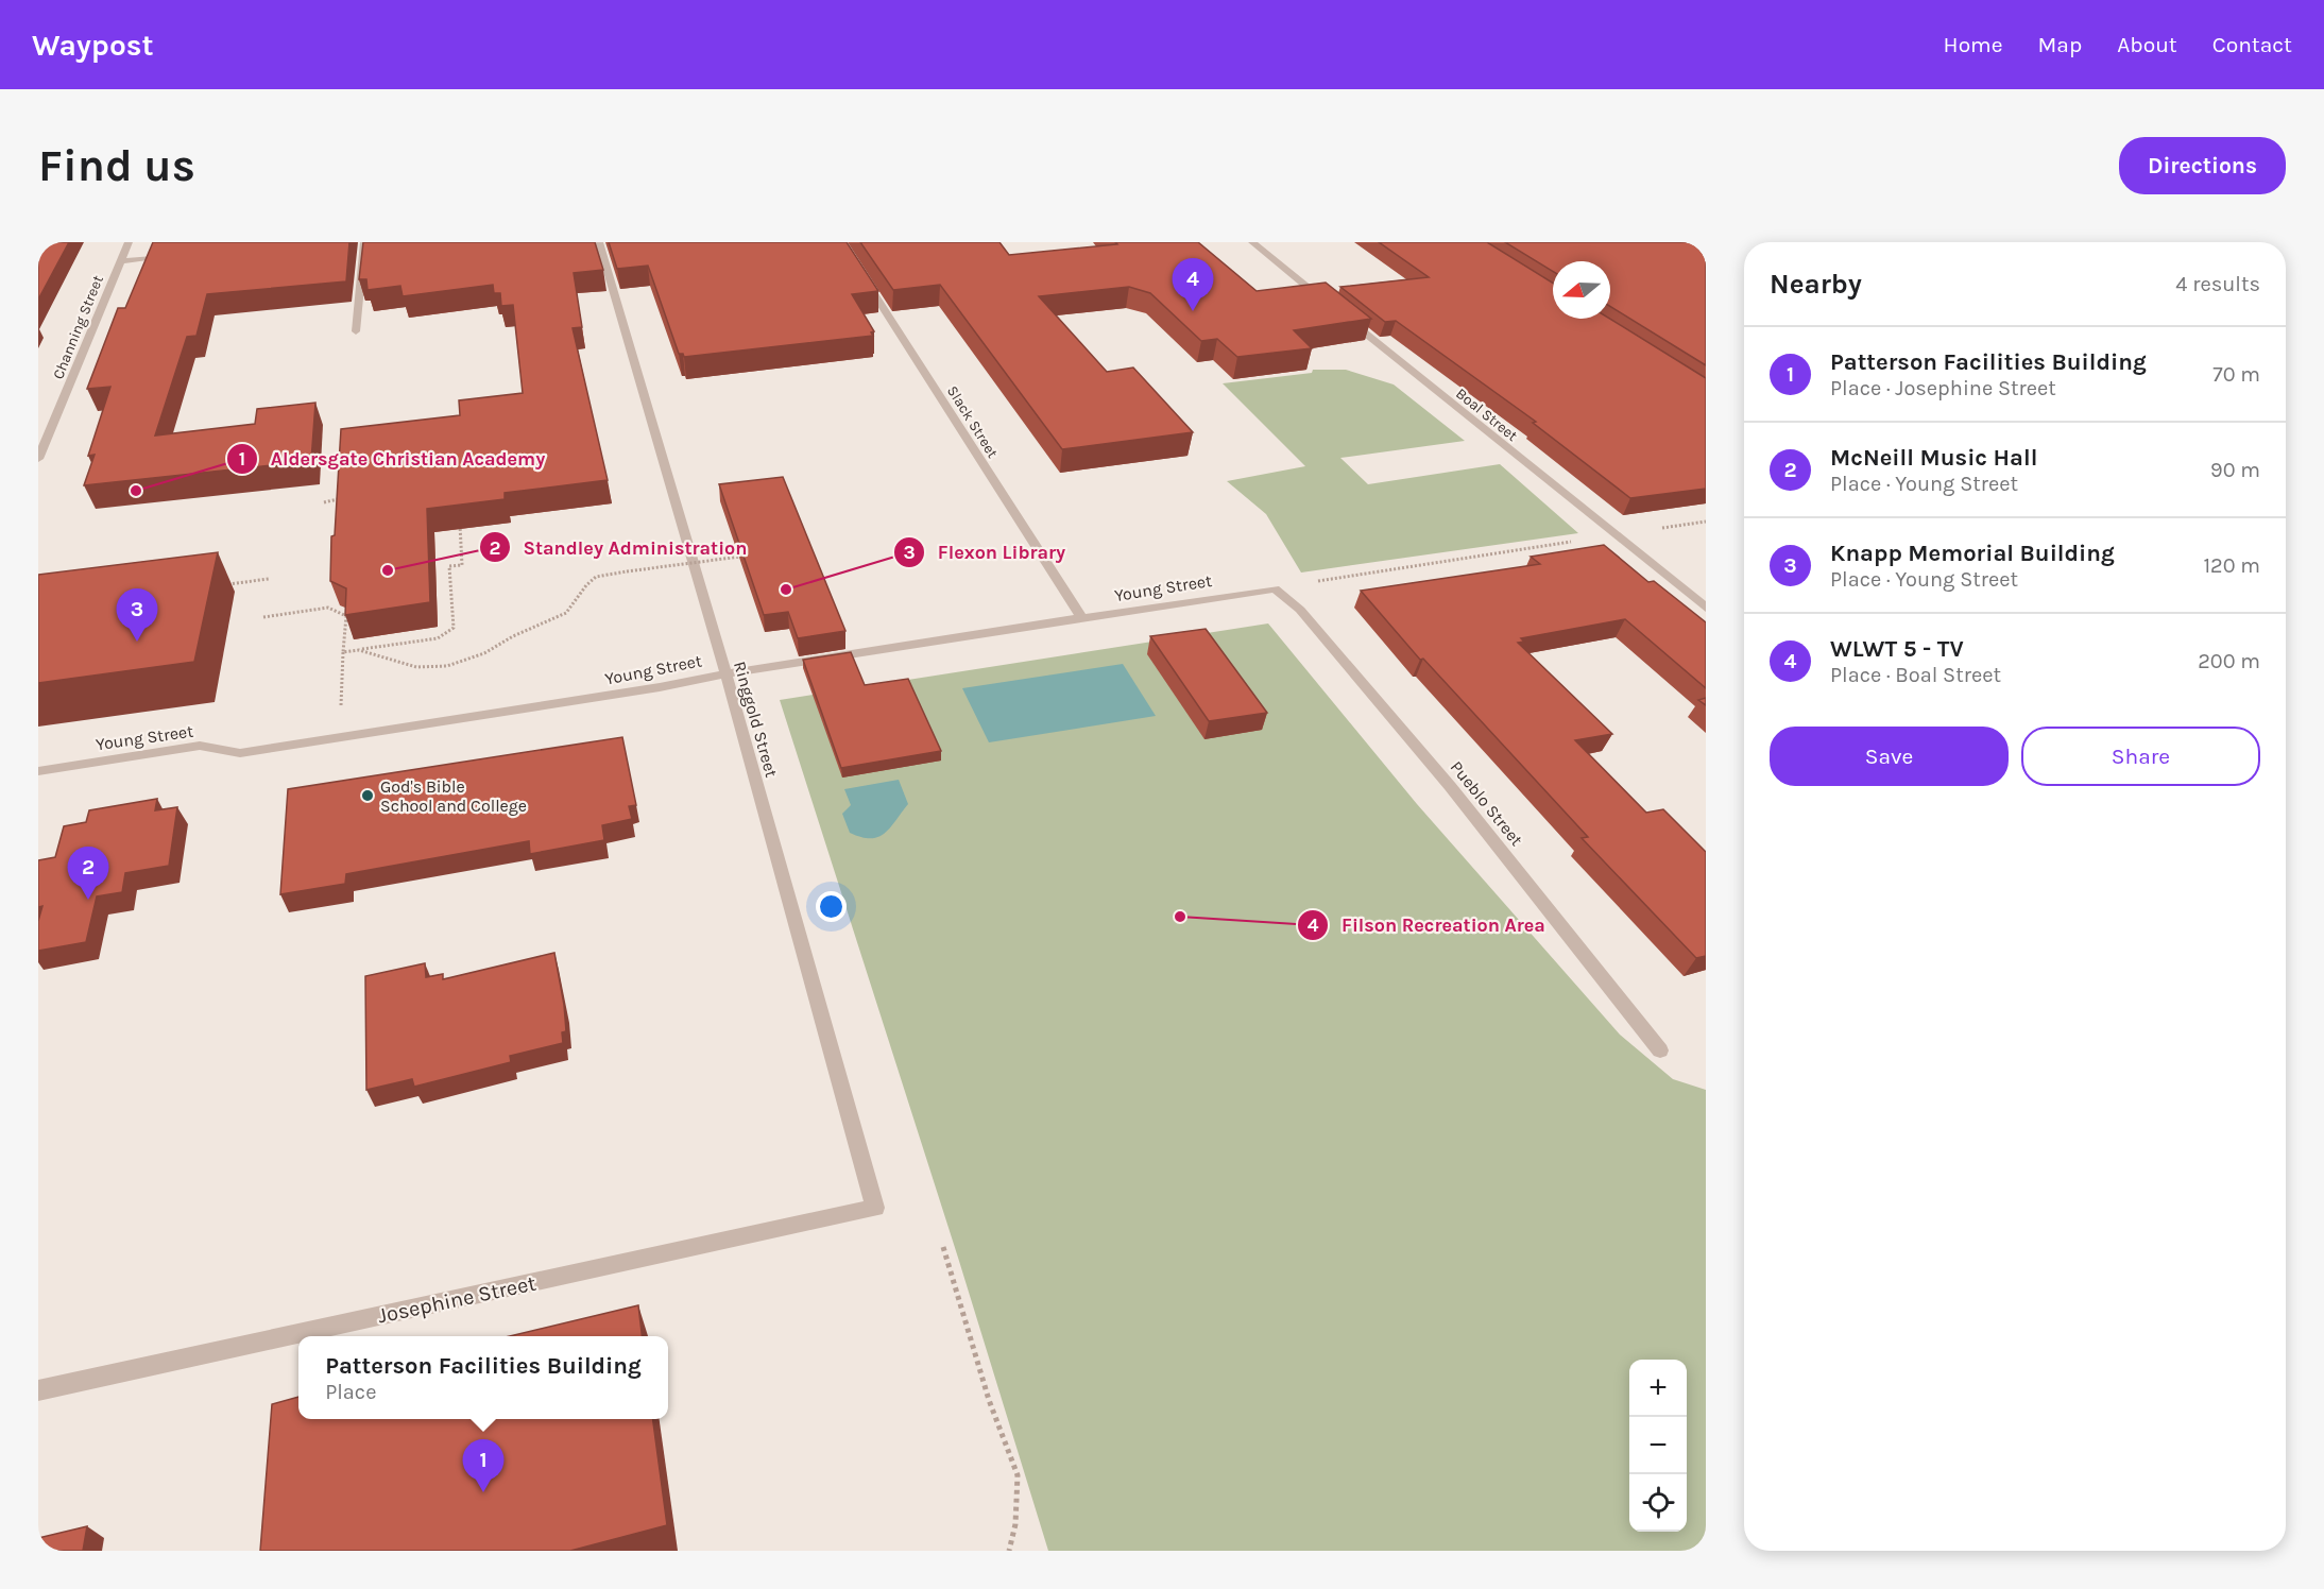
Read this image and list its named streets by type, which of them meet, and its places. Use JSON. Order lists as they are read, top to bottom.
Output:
{
  "streets": {
    "street": [
      "Channing Street",
      "Boal Street",
      "Slack Street",
      "Young Street",
      "Ringgold Street",
      "Pueblo Street",
      "Josephine Street"
    ]
  },
  "crossings": [
    ["Slack Street", "Young Street"],
    ["Young Street", "Ringgold Street"],
    ["Young Street", "Pueblo Street"],
    ["Ringgold Street", "Josephine Street"]
  ],
  "places": [
    "Aldersgate Christian Academy",
    "Standley Administration",
    "Flexon Library",
    "God's Bible School and College",
    "Filson Recreation Area"
  ],
  "north": "left",
  "page": {
    "header": "Waypost",
    "nav": [
      "Home",
      "Map",
      "About",
      "Contact"
    ],
    "buttons": [
      "Directions",
      ["Save", "Share"]
    ],
    "title": "Find us",
    "heading": ["Nearby", "4 results"],
    "pins": [
      "4",
      "3",
      "2",
      "1"
    ],
    "list": [
      {
        "mark": "1",
        "name": "Patterson Facilities Building",
        "note": "Place · Josephine Street",
        "value": "70 m"
      },
      {
        "mark": "2",
        "name": "McNeill Music Hall",
        "note": "Place · Young Street",
        "value": "90 m"
      },
      {
        "mark": "3",
        "name": "Knapp Memorial Building",
        "note": "Place · Young Street",
        "value": "120 m"
      },
      {
        "mark": "4",
        "name": "WLWT 5 - TV",
        "note": "Place · Boal Street",
        "value": "200 m"
      }
    ],
    "popup": ["Patterson Facilities Building", "Place"],
    "map_buttons": ["+", "−"]
  }
}
